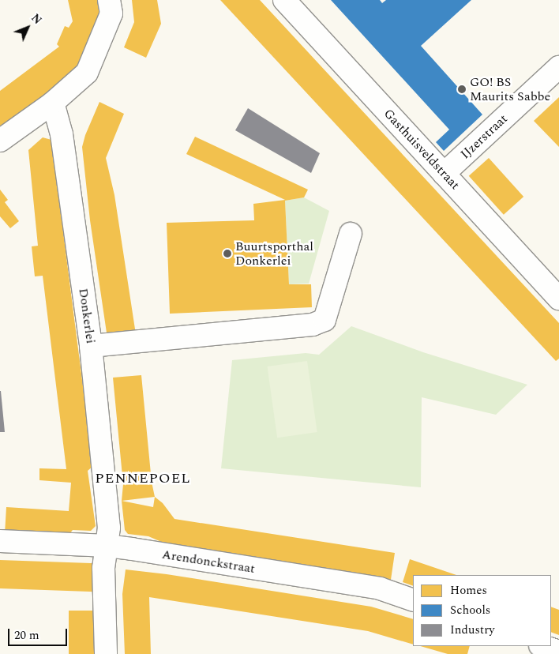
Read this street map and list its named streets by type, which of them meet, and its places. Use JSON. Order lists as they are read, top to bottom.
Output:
{
  "streets": {
    "street": [
      "IJzerstraat",
      "Gasthuisveldstraat",
      "Donkerlei",
      "Arendonckstraat"
    ]
  },
  "crossings": [
    ["IJzerstraat", "Gasthuisveldstraat"],
    ["Donkerlei", "Arendonckstraat"]
  ],
  "districts": ["PENNEPOEL"],
  "places": ["GO! BS Maurits Sabbe", "Buurtsporthal Donkerlei"],
  "legend": ["Homes", "Schools", "Industry"],
  "scale_bar": "20 m",
  "north": "top right"
}
